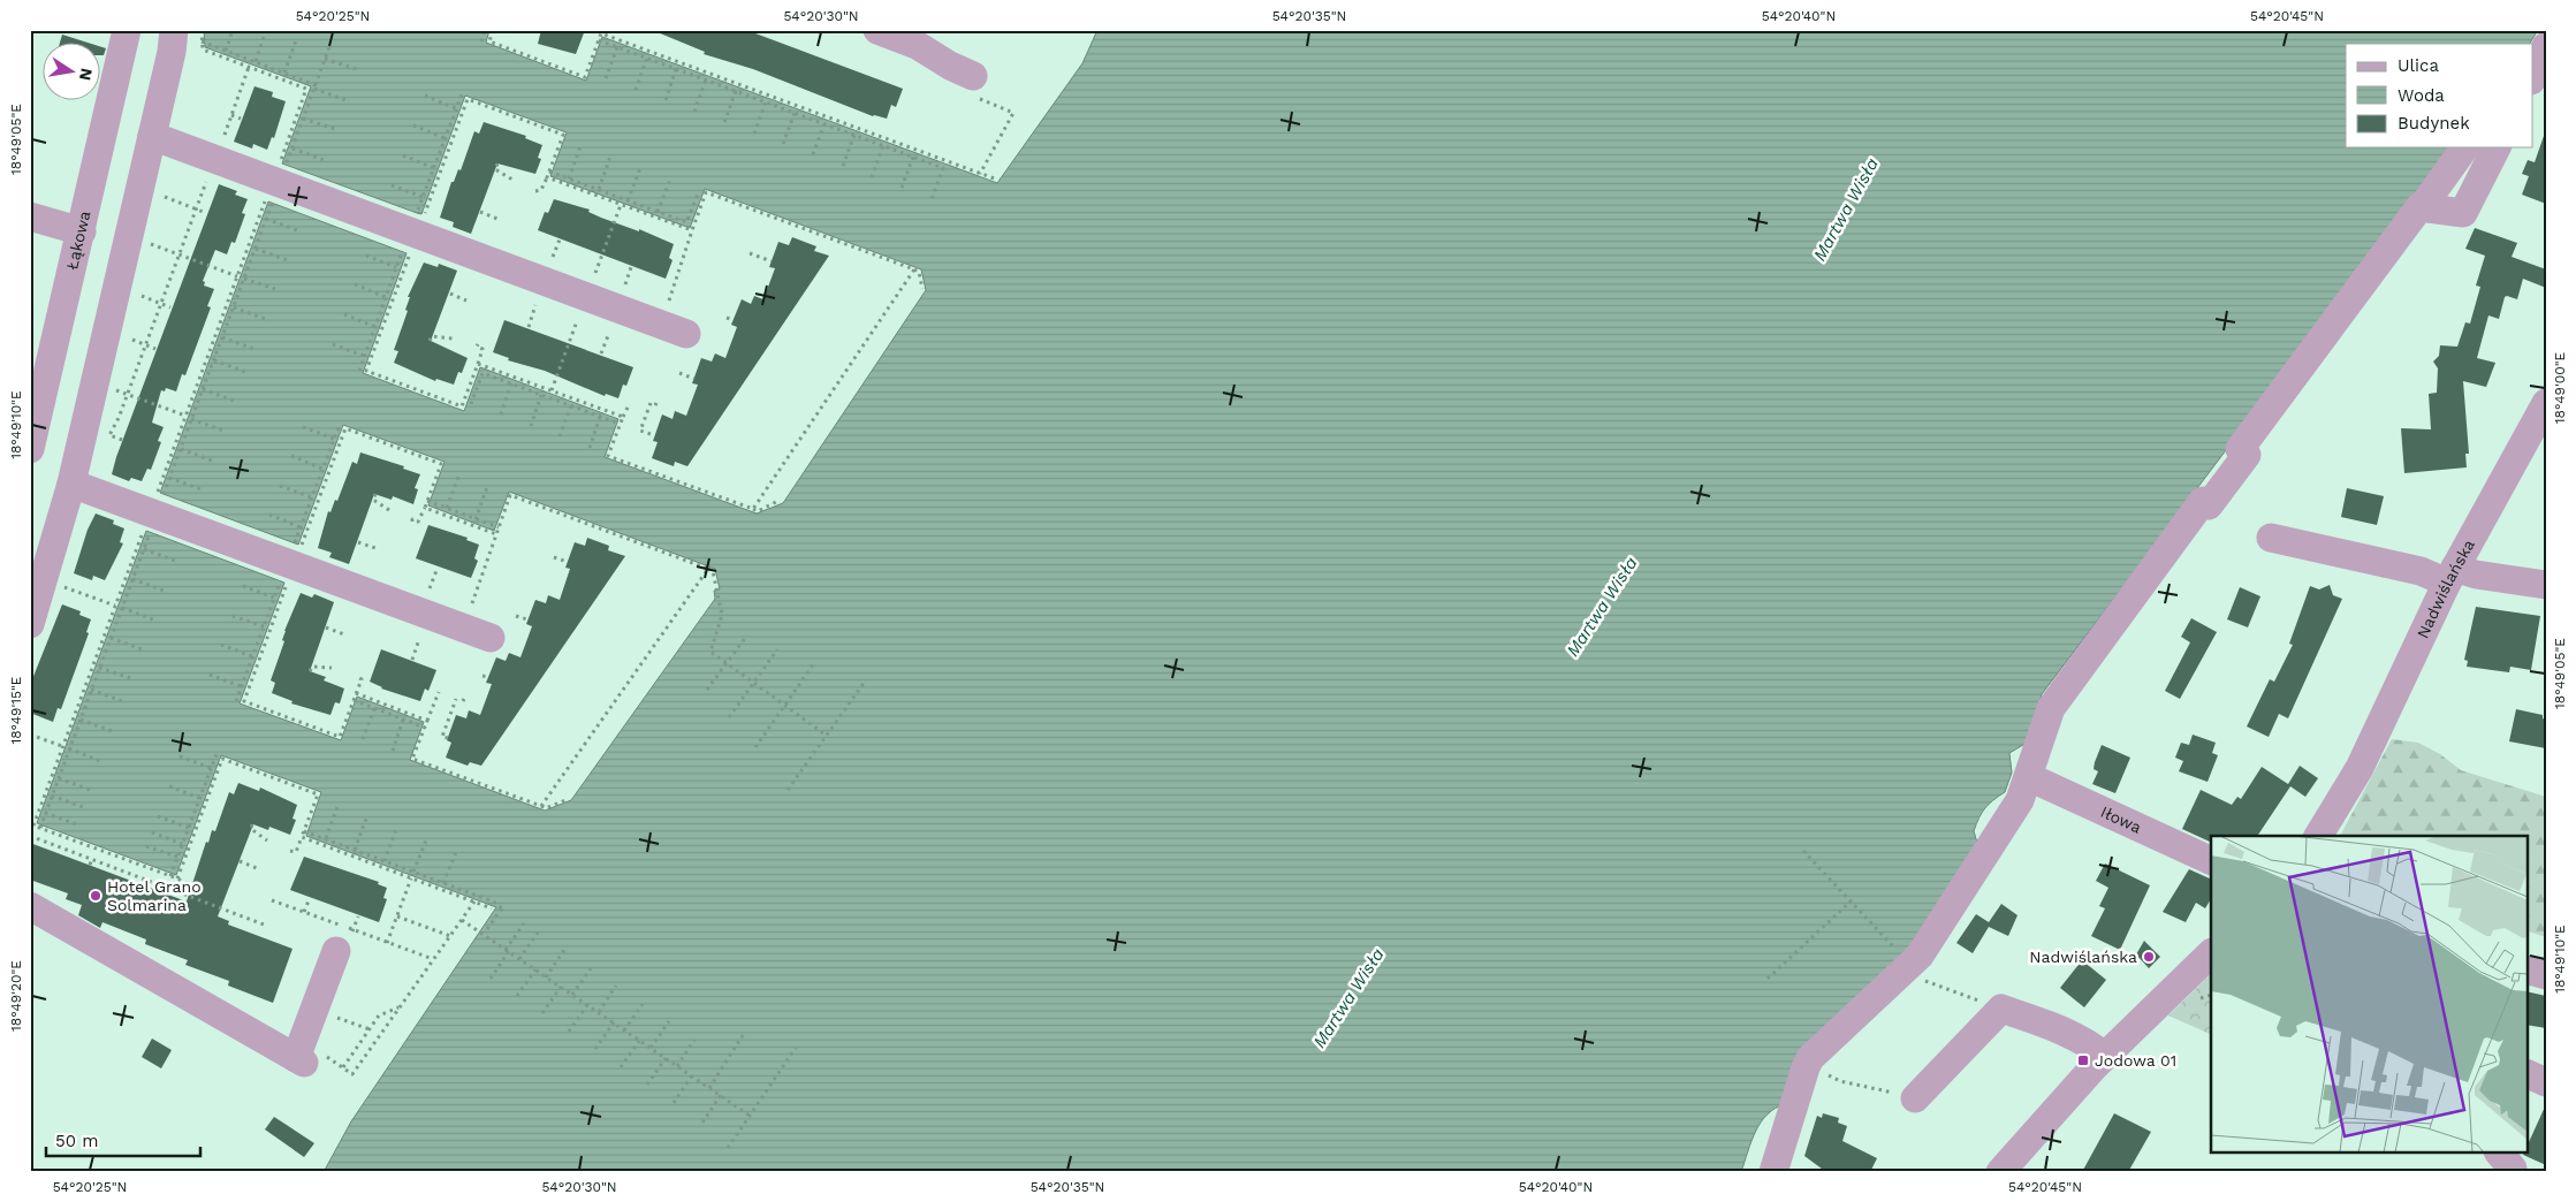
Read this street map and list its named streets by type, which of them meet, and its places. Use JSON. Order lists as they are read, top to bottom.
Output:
{
  "streets": {
    "street": ["Łąkowa", "Nadwiślańska", "Iłowa"]
  },
  "water": ["Martwa Wisła"],
  "places": {
    "other": ["Hotel Grano Solmarina", "Nadwiślańska"],
    "transit": ["Jodowa 01"]
  },
  "legend": ["Ulica", "Woda", "Budynek"],
  "scale_bar": "50 m",
  "north": "right",
  "coordinates": [
    "54°20'25\"N",
    "54°20'30\"N",
    "54°20'35\"N",
    "54°20'40\"N",
    "54°20'45\"N",
    "18°49'05\"E",
    "18°49'00\"E",
    "18°49'10\"E",
    "18°49'15\"E",
    "18°49'20\"E"
  ]
}
